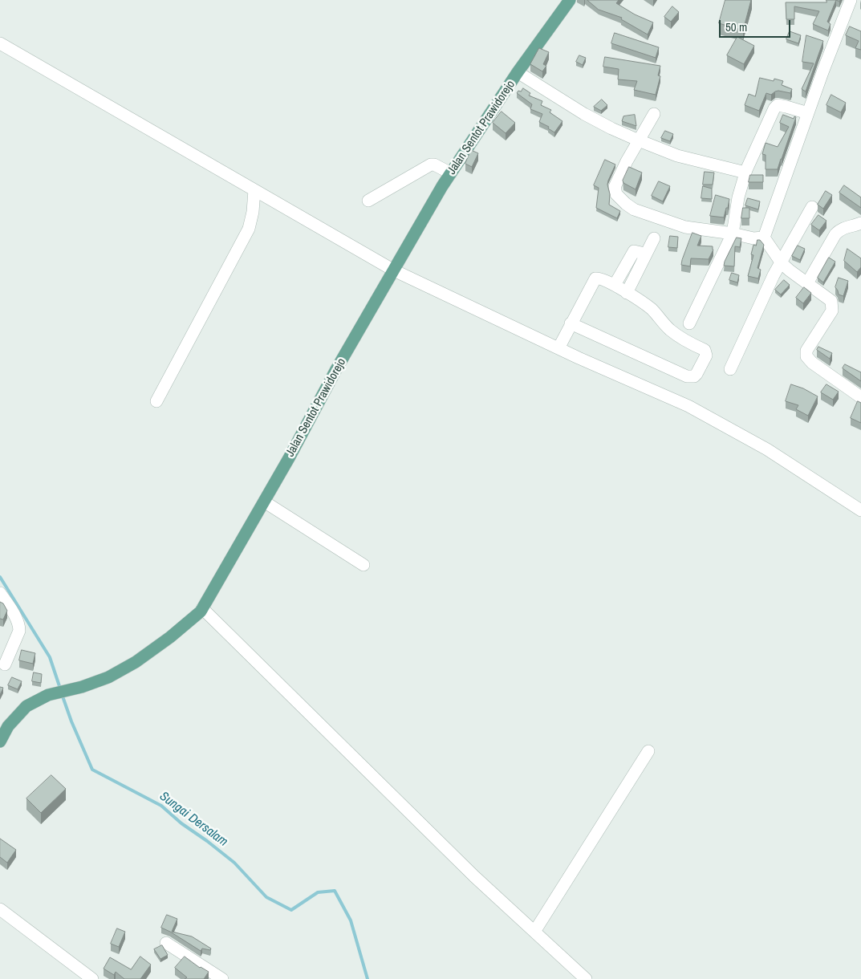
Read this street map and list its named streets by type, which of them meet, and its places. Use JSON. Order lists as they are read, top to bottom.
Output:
{
  "streets": {
    "main road": ["Jalan Sentot Prawidorejo"]
  },
  "water": ["Sungai Dersalam"],
  "scale_bar": "50 m"
}
